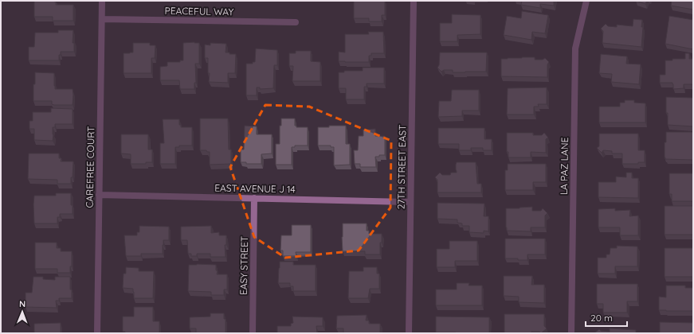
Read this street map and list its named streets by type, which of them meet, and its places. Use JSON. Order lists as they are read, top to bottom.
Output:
{
  "streets": {
    "street": [
      "PEACEFUL WAY",
      "LA PAZ LANE",
      "CAREFREE COURT",
      "27TH STREET EAST",
      "EAST AVENUE J 14",
      "EASY STREET"
    ]
  },
  "crossings": [
    ["PEACEFUL WAY", "CAREFREE COURT"],
    ["CAREFREE COURT", "EAST AVENUE J 14"],
    ["27TH STREET EAST", "EAST AVENUE J 14"],
    ["EAST AVENUE J 14", "EASY STREET"]
  ],
  "scale_bar": "20 m",
  "north": "top"
}
